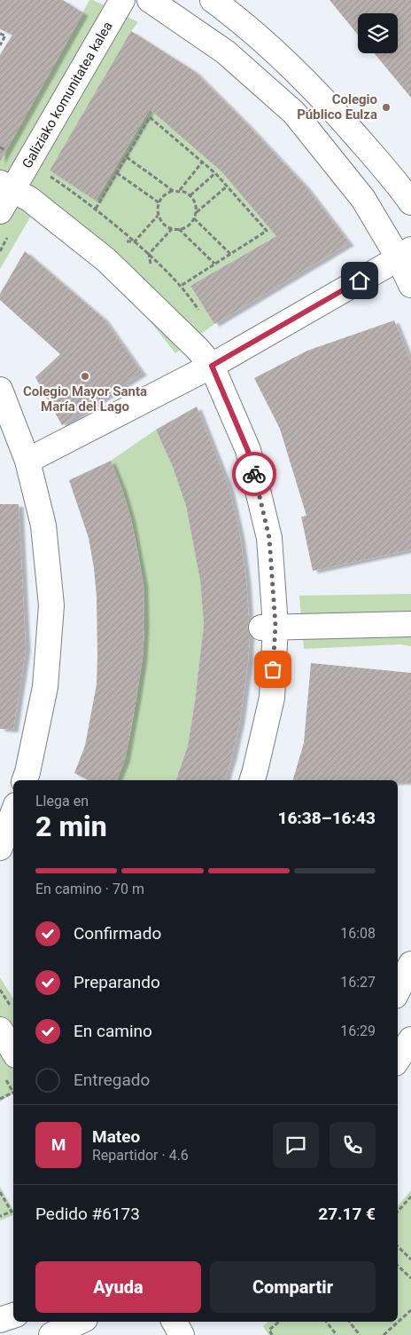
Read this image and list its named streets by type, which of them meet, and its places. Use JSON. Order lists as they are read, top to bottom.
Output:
{
  "streets": {
    "street": ["Galiziako komunitatea kalea"]
  },
  "places": ["Colegio Público Eulza", "Colegio Mayor Santa María del Lago"],
  "page": {
    "heading": ["2 min", "Llega en", "16:38–16:43"],
    "panel": [
      "Mateo",
      "Repartidor · 4.6",
      "Pedido #6173",
      "27.17 €"
    ],
    "bar": "En camino · 70 m",
    "list": [
      ["Confirmado", "16:08"],
      ["Preparando", "16:27"],
      ["En camino", "16:29"],
      "Entregado"
    ],
    "round": "M",
    "buttons": ["Ayuda", "Compartir"]
  }
}
